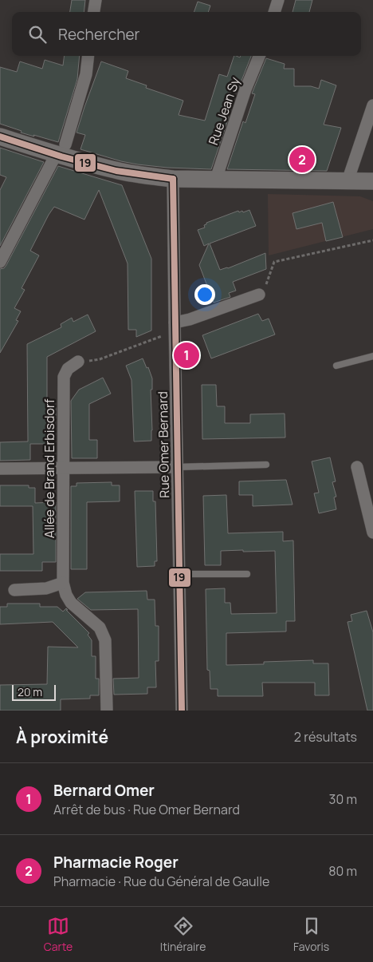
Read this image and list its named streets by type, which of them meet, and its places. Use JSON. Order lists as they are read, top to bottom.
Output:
{
  "streets": {
    "street": ["Rue Jean Sy", "Rue Omer Bernard", "Allée de Brand Erbisdorf"]
  },
  "lines": ["transit line 19"],
  "scale_bar": "20 m",
  "page": {
    "search": "Rechercher",
    "pins": ["2", "1"],
    "scale": "20 m",
    "heading": ["À proximité", "2 résultats"],
    "list": [
      {
        "mark": "1",
        "name": "Bernard Omer",
        "note": "Arrêt de bus · Rue Omer Bernard",
        "value": "30 m"
      },
      {
        "mark": "2",
        "name": "Pharmacie Roger",
        "note": "Pharmacie · Rue du Général de Gaulle",
        "value": "80 m"
      }
    ],
    "nav": ["Carte", "Itinéraire", "Favoris"]
  }
}
